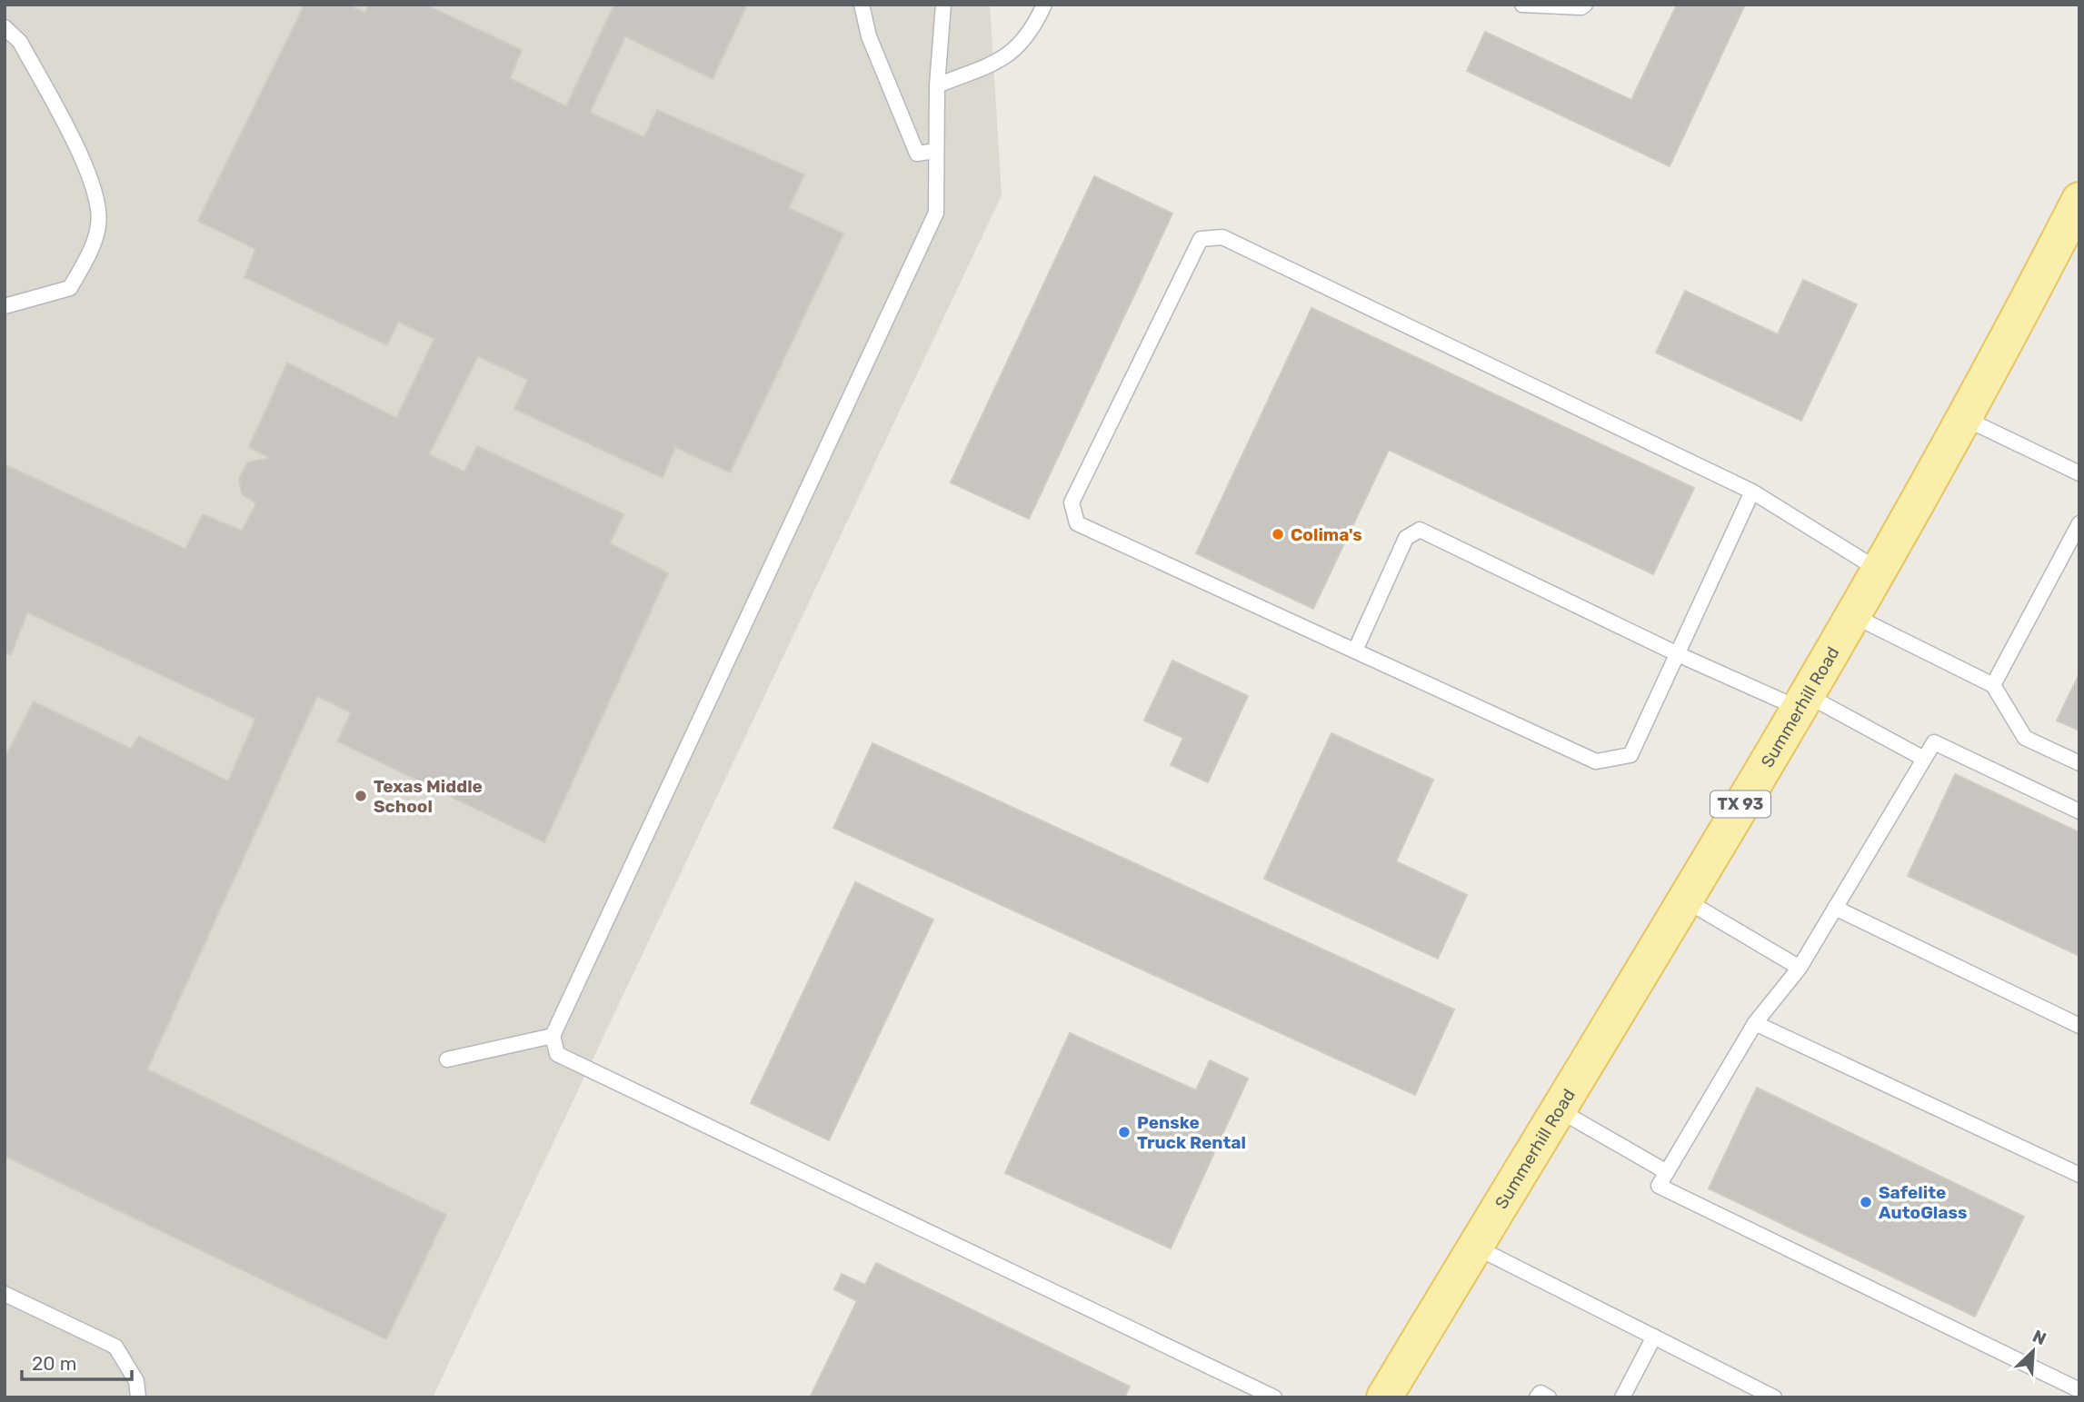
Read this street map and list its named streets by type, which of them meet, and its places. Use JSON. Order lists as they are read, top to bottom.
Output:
{
  "streets": {
    "main road": ["Summerhill Road", "TX 93"]
  },
  "places": [
    "Colima's",
    "Texas Middle School",
    "Penske Truck Rental",
    "Safelite AutoGlass"
  ],
  "scale_bar": "20 m",
  "north": "top right"
}
